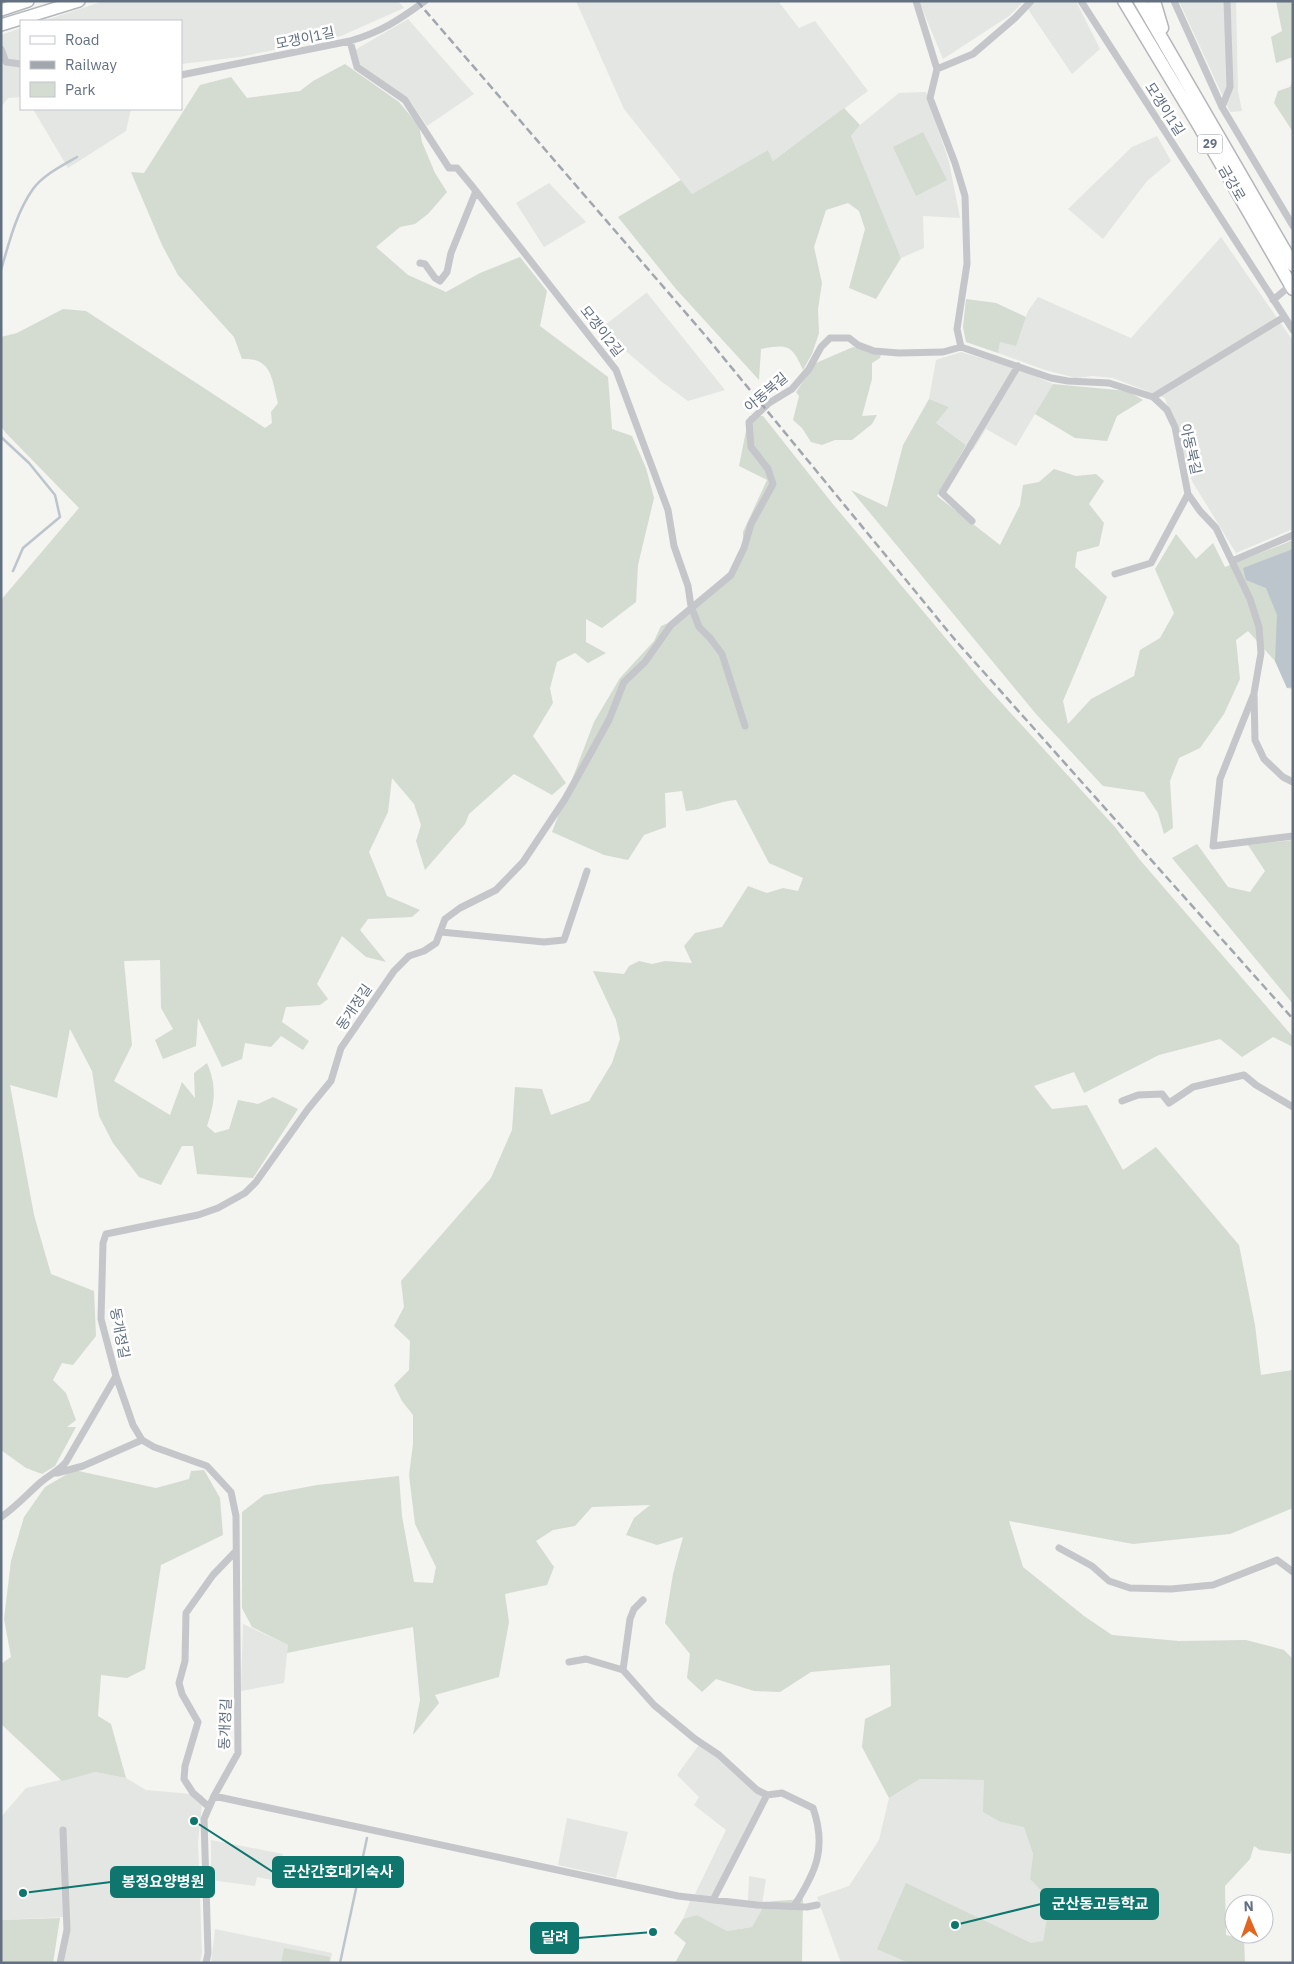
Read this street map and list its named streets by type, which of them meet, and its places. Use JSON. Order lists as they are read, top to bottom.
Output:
{
  "streets": {
    "highway": ["29", "금강로"],
    "street": [
      "모갱이1길",
      "모갱이2길",
      "아동북길",
      "동개정길"
    ]
  },
  "crossings": [
    ["모갱이1길", "모갱이2길"],
    ["모갱이2길", "아동북길"],
    ["모갱이2길", "동개정길"],
    ["아동북길", "동개정길"]
  ],
  "places": [
    "군산간호대기숙사",
    "봉정요양병원",
    "군산동고등학교",
    "달려"
  ],
  "legend": ["Road", "Railway", "Park"],
  "north": "top"
}
